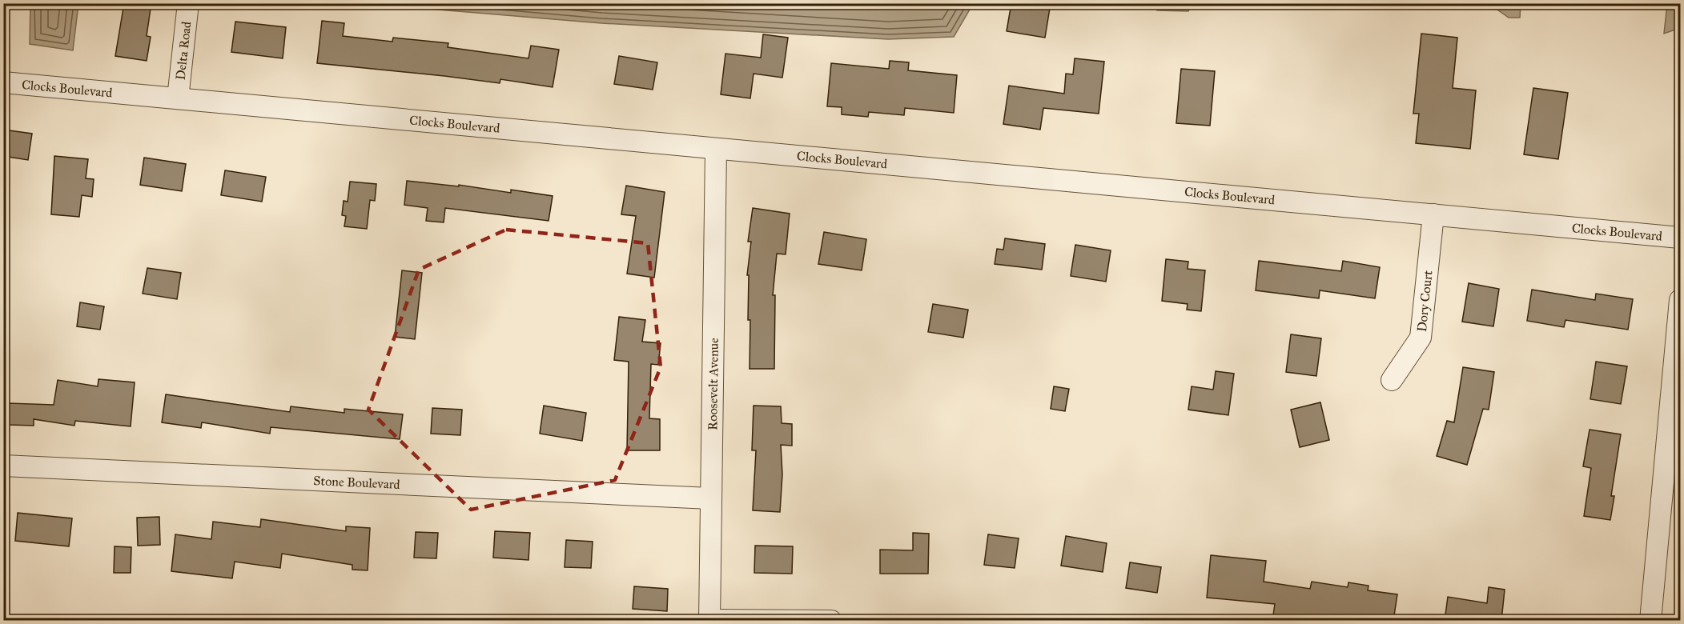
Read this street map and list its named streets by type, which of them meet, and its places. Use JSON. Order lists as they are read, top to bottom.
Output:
{
  "streets": {
    "street": [
      "Delta Road",
      "Clocks Boulevard",
      "Dory Court",
      "Roosevelt Avenue",
      "Stone Boulevard"
    ]
  },
  "crossings": [
    ["Delta Road", "Clocks Boulevard"],
    ["Clocks Boulevard", "Dory Court"],
    ["Clocks Boulevard", "Roosevelt Avenue"],
    ["Roosevelt Avenue", "Stone Boulevard"]
  ]
}
